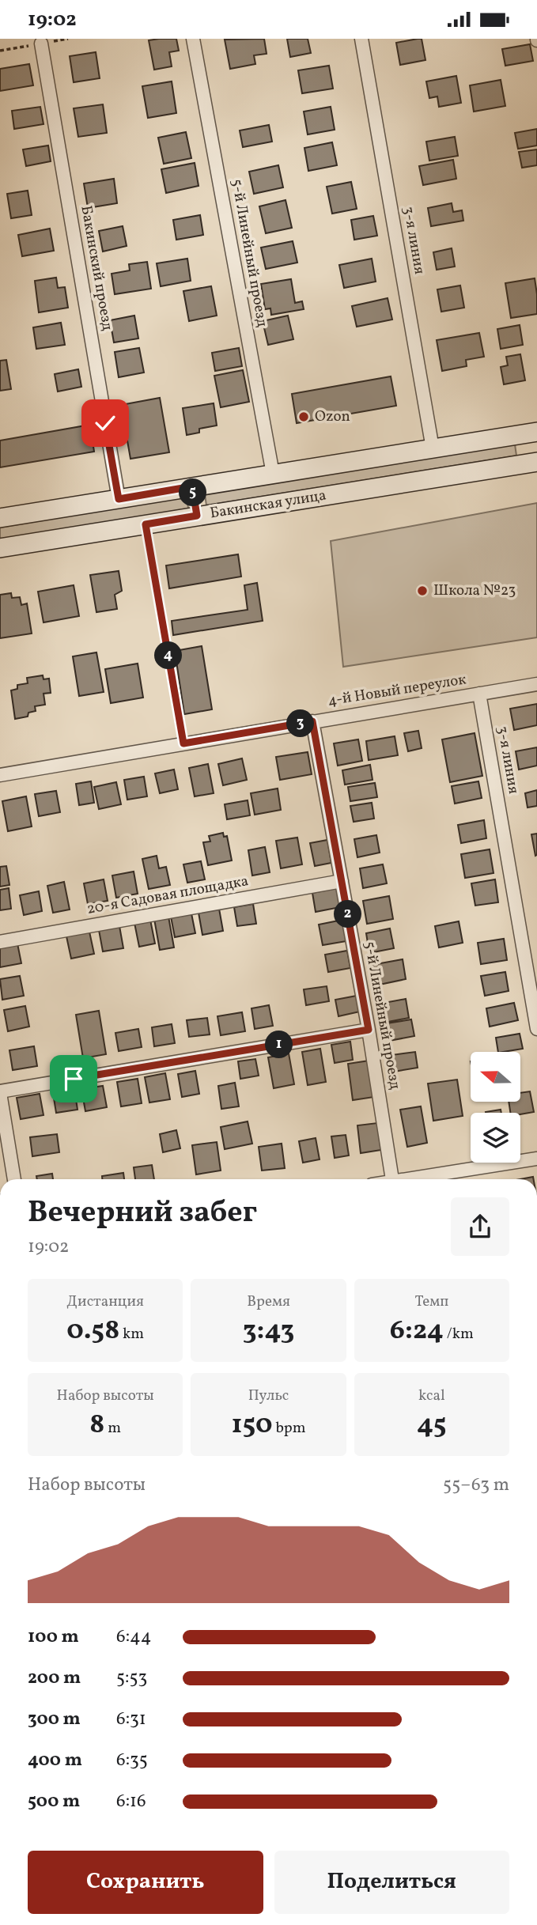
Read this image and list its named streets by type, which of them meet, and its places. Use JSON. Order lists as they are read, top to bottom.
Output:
{
  "streets": {
    "street": [
      "3-я линия",
      "5-й Линейный проезд",
      "Бакинский проезд",
      "Бакинская улица",
      "4-й Новый переулок",
      "20-я Садовая площадка"
    ]
  },
  "crossings": [
    ["3-я линия", "Бакинская улица"],
    ["3-я линия", "4-й Новый переулок"],
    ["5-й Линейный проезд", "Бакинская улица"],
    ["5-й Линейный проезд", "4-й Новый переулок"],
    ["5-й Линейный проезд", "20-я Садовая площадка"],
    ["Бакинский проезд", "Бакинская улица"]
  ],
  "places": ["Ozon", "Школа №23"],
  "north": "left",
  "page": {
    "status": "19:02",
    "pins": [
      "5",
      "4",
      "3",
      "2",
      "1"
    ],
    "heading": ["Вечерний забег", "19:02"],
    "stats": [
      ["Дистанция", "0.58 km"],
      ["Время", "3:43"],
      ["Темп", "6:24 /km"],
      ["Набор высоты", "8 m"],
      ["Пульс", "150 bpm"],
      ["kcal", "45"]
    ],
    "chart": ["Набор высоты", "55–63 m"],
    "list": [
      {
        "name": "100 m",
        "note": "6:44"
      },
      {
        "name": "200 m",
        "note": "5:53"
      },
      {
        "name": "300 m",
        "note": "6:31"
      },
      {
        "name": "400 m",
        "note": "6:35"
      },
      {
        "name": "500 m",
        "note": "6:16"
      }
    ],
    "buttons": ["Сохранить", "Поделиться"]
  }
}
